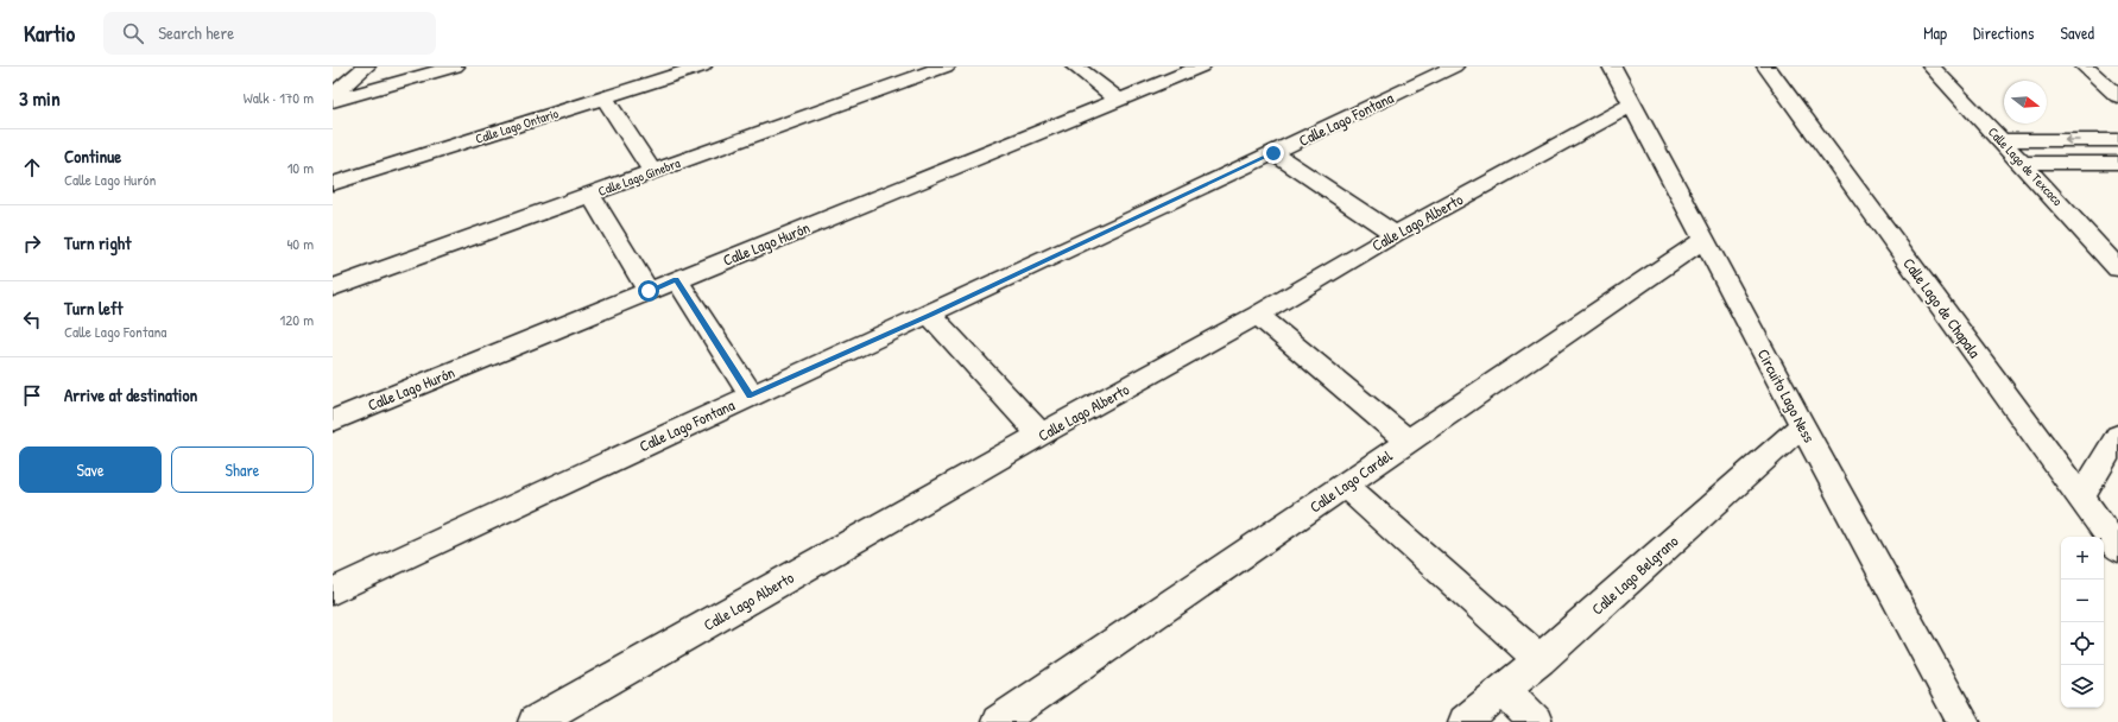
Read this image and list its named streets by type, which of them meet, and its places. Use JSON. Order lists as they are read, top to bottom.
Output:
{
  "streets": {
    "street": [
      "Calle Lago Fontana",
      "Calle Lago Ontario",
      "Calle Lago de Texcoco",
      "Calle Lago Ginebra",
      "Calle Lago Alberto",
      "Calle Lago Hurón",
      "Calle Lago de Chapala",
      "Circuito Lago Ness",
      "Calle Lago Cardel",
      "Calle Lago Belgrano"
    ]
  },
  "crossings": [
    ["Calle Lago Alberto", "Circuito Lago Ness"],
    ["Circuito Lago Ness", "Calle Lago Cardel"],
    ["Circuito Lago Ness", "Calle Lago Belgrano"]
  ],
  "north": "right",
  "page": {
    "header": "Kartio",
    "search": "Search here",
    "nav": ["Map", "Directions", "Saved"],
    "heading": ["3 min", "Walk · 170 m"],
    "list": [
      ["Continue", "Calle Lago Hurón", "10 m"],
      ["Turn right", "40 m"],
      ["Turn left", "Calle Lago Fontana", "120 m"],
      "Arrive at destination"
    ],
    "buttons": ["Save", "Share"],
    "map_buttons": ["+", "−"]
  }
}
